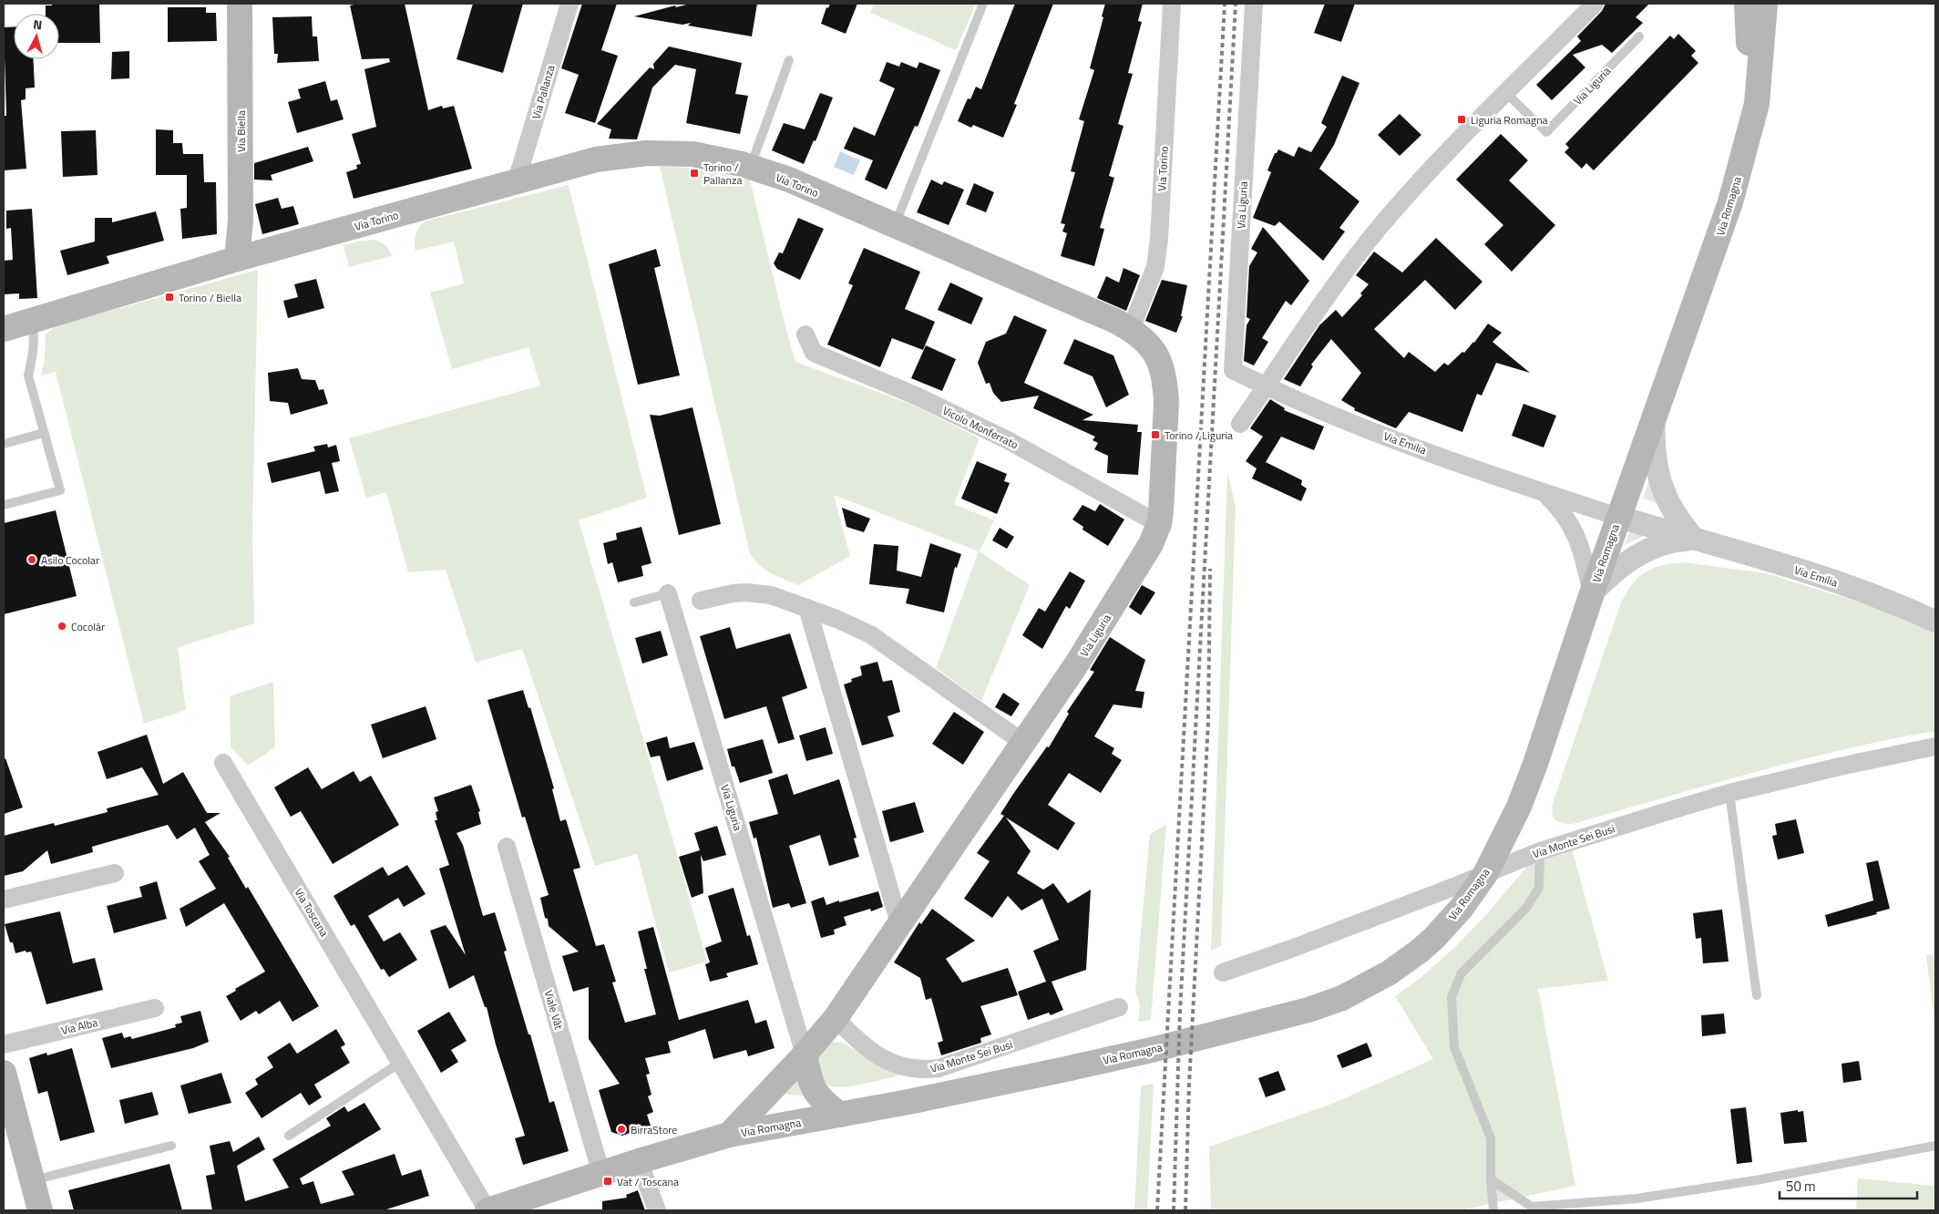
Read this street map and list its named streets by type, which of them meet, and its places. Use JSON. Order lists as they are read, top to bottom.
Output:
{
  "streets": {
    "main road": [
      "Via Liguria",
      "Via Biella",
      "Via Torino",
      "Via Romagna"
    ],
    "street": [
      "Via Pallanza",
      "Vicolo Monferrato",
      "Via Emilia",
      "Via Monte Sei Busi",
      "Via Toscana",
      "Viale Vât",
      "Via Alba"
    ]
  },
  "crossings": [
    ["Via Liguria", "Via Torino"],
    ["Via Liguria", "Via Romagna"],
    ["Via Liguria", "Vicolo Monferrato"],
    ["Via Liguria", "Via Emilia"],
    ["Via Liguria", "Via Monte Sei Busi"],
    ["Via Pallanza", "Via Torino"],
    ["Via Biella", "Via Torino"],
    ["Via Torino", "Vicolo Monferrato"],
    ["Via Romagna", "Via Emilia"],
    ["Via Romagna", "Via Monte Sei Busi"]
  ],
  "places": {
    "transit": [
      "Liguria Romagna",
      "Torino / Pallanza",
      "Torino / Biella",
      "Torino / Liguria",
      "Vat / Toscana"
    ],
    "other": ["Asilo Cocolar", "Cocolâr", "BirraStore"]
  },
  "scale_bar": "50 m",
  "north": "top"
}
